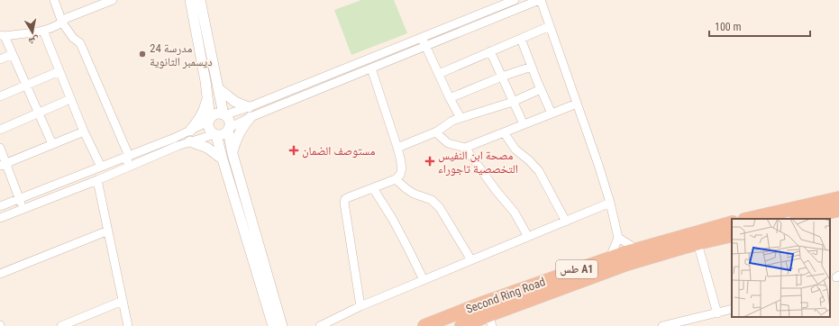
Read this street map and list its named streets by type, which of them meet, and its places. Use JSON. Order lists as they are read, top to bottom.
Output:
{
  "streets": {
    "highway": ["طس A1", "Second Ring Road"]
  },
  "places": {
    "other": ["مدرسة 24 ديسمبر الثانوية"],
    "health": ["مستوصف الضمان", "مصحة ابن النفيس التخصصية تاجوراء"]
  },
  "scale_bar": "100 m",
  "north": "bottom"
}
